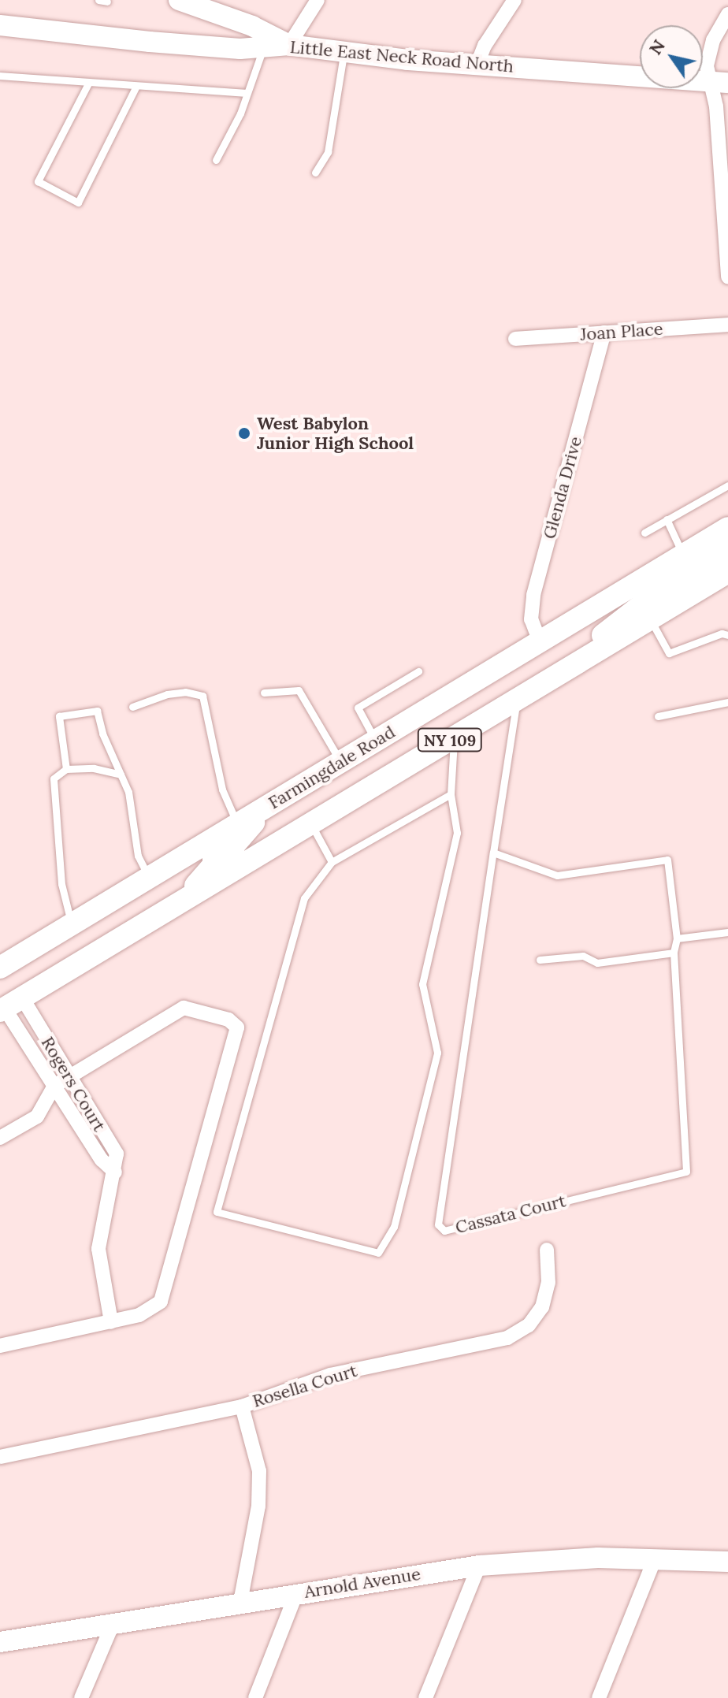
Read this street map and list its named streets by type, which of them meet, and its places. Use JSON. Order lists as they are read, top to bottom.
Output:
{
  "streets": {
    "main road": [
      "Little East Neck Road North",
      "NY 109",
      "Farmingdale Road",
      "Arnold Avenue"
    ],
    "street": [
      "Joan Place",
      "Glenda Drive",
      "Rogers Court",
      "Rosella Court"
    ],
    "lane": ["Cassata Court"]
  },
  "crossings": [
    ["Joan Place", "Glenda Drive"],
    ["Glenda Drive", "Farmingdale Road"],
    ["NY 109", "Rogers Court"],
    ["NY 109", "Cassata Court"]
  ],
  "places": ["West Babylon Junior High School"],
  "north": "top left"
}
